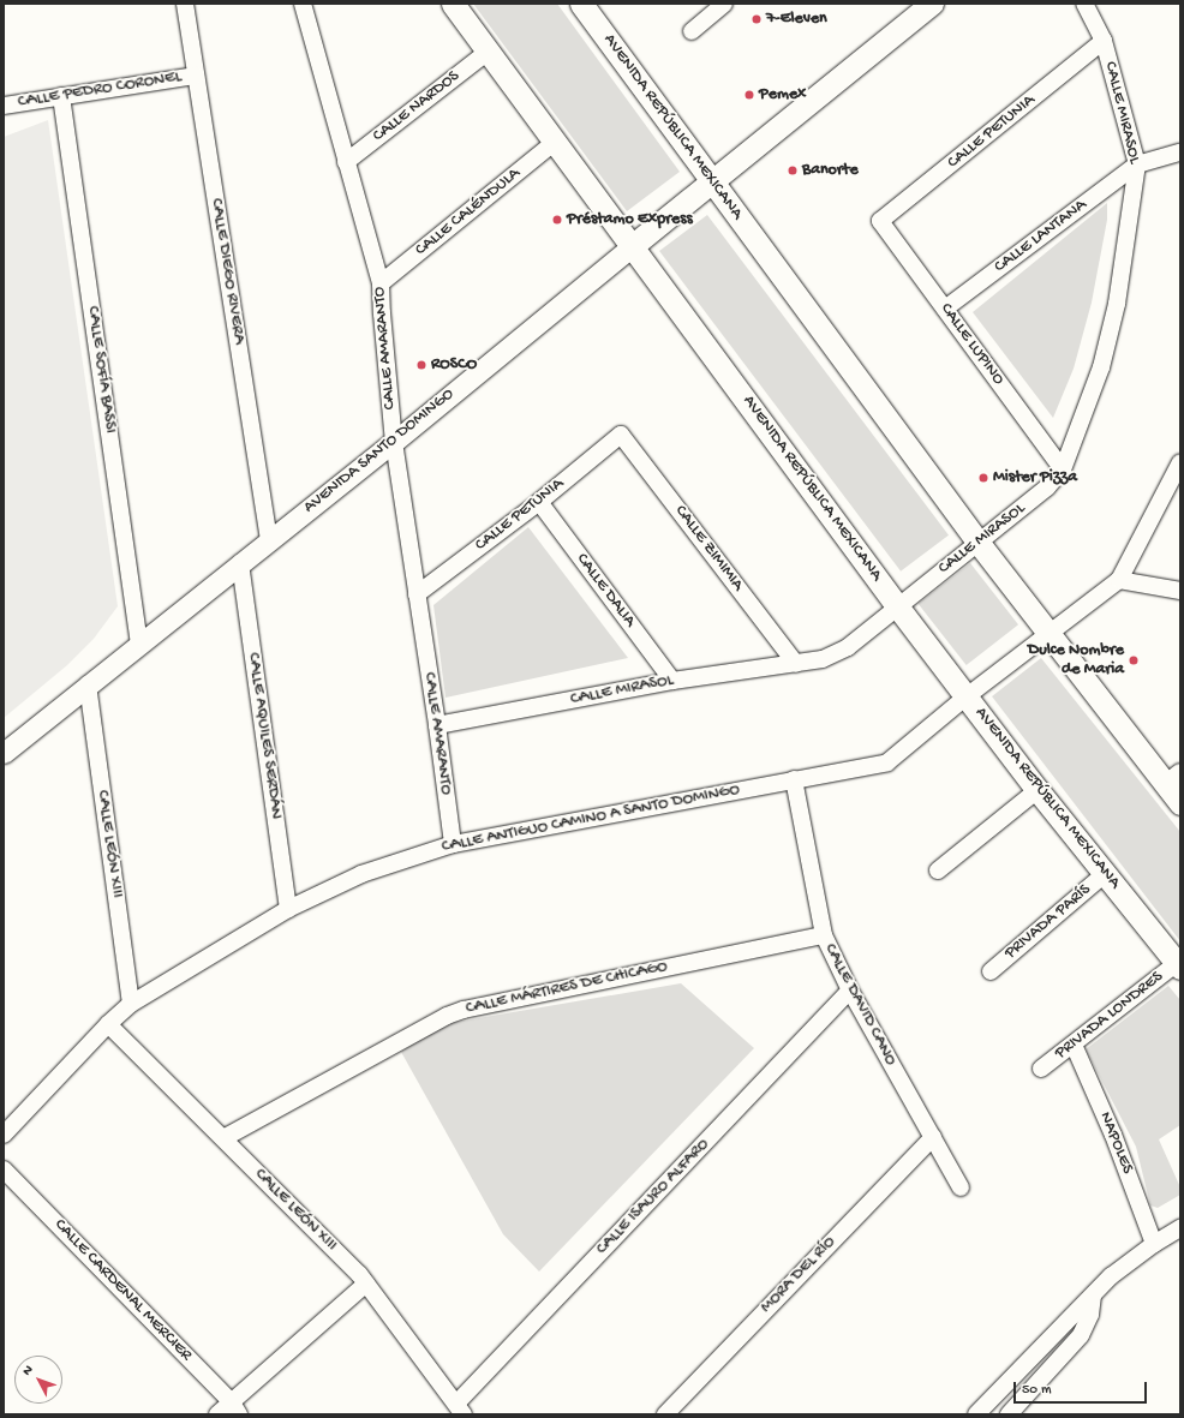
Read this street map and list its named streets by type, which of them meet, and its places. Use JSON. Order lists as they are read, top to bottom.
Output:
{
  "streets": {
    "main road": ["AVENIDA REPÚBLICA MEXICANA", "AVENIDA SANTO DOMINGO"],
    "street": [
      "CALLE PEDRO CORONEL",
      "CALLE NARDOS",
      "CALLE MIRASOL",
      "CALLE PETUNIA",
      "CALLE CALÉNDULA",
      "CALLE LANTANA",
      "CALLE DIEGO RIVERA",
      "CALLE LUPINO",
      "CALLE AMARANTO",
      "CALLE SOFÍA BASSI",
      "CALLE ZIMIMIA",
      "CALLE DALIA",
      "CALLE AQUILES SERDÁN",
      "CALLE ANTIGUO CAMINO A SANTO DOMINGO",
      "CALLE LEÓN XIII",
      "PRIVADA PARÍS",
      "CALLE MÁRTIRES DE CHICAGO",
      "CALLE DAVID CANO",
      "PRIVADA LONDRES",
      "NAPOLES",
      "CALLE ISAURO ALFARO",
      "MORA DEL RÍO",
      "CALLE CARDENAL MERCIER"
    ]
  },
  "crossings": [
    ["CALLE PEDRO CORONEL", "CALLE DIEGO RIVERA"],
    ["CALLE PEDRO CORONEL", "CALLE SOFÍA BASSI"],
    ["CALLE NARDOS", "AVENIDA REPÚBLICA MEXICANA"],
    ["CALLE NARDOS", "CALLE AMARANTO"],
    ["CALLE MIRASOL", "AVENIDA REPÚBLICA MEXICANA"],
    ["CALLE MIRASOL", "CALLE PETUNIA"],
    ["CALLE MIRASOL", "CALLE LANTANA"],
    ["CALLE MIRASOL", "CALLE LUPINO"],
    ["CALLE MIRASOL", "CALLE AMARANTO"],
    ["CALLE MIRASOL", "CALLE ZIMIMIA"],
    ["CALLE MIRASOL", "CALLE DALIA"],
    ["AVENIDA REPÚBLICA MEXICANA", "CALLE CALÉNDULA"],
    ["AVENIDA REPÚBLICA MEXICANA", "AVENIDA SANTO DOMINGO"],
    ["AVENIDA REPÚBLICA MEXICANA", "CALLE ANTIGUO CAMINO A SANTO DOMINGO"],
    ["AVENIDA REPÚBLICA MEXICANA", "PRIVADA PARÍS"],
    ["AVENIDA REPÚBLICA MEXICANA", "PRIVADA LONDRES"],
    ["CALLE PETUNIA", "CALLE LUPINO"],
    ["CALLE PETUNIA", "CALLE AMARANTO"],
    ["CALLE PETUNIA", "CALLE ZIMIMIA"],
    ["CALLE PETUNIA", "CALLE DALIA"],
    ["CALLE CALÉNDULA", "CALLE AMARANTO"],
    ["CALLE LANTANA", "CALLE LUPINO"],
    ["CALLE DIEGO RIVERA", "AVENIDA SANTO DOMINGO"],
    ["CALLE AMARANTO", "AVENIDA SANTO DOMINGO"],
    ["CALLE AMARANTO", "CALLE ANTIGUO CAMINO A SANTO DOMINGO"],
    ["CALLE SOFÍA BASSI", "AVENIDA SANTO DOMINGO"],
    ["AVENIDA SANTO DOMINGO", "CALLE AQUILES SERDÁN"],
    ["AVENIDA SANTO DOMINGO", "CALLE LEÓN XIII"],
    ["CALLE AQUILES SERDÁN", "CALLE ANTIGUO CAMINO A SANTO DOMINGO"],
    ["CALLE ANTIGUO CAMINO A SANTO DOMINGO", "CALLE LEÓN XIII"],
    ["CALLE ANTIGUO CAMINO A SANTO DOMINGO", "CALLE DAVID CANO"],
    ["CALLE LEÓN XIII", "CALLE MÁRTIRES DE CHICAGO"],
    ["CALLE LEÓN XIII", "CALLE ISAURO ALFARO"],
    ["CALLE MÁRTIRES DE CHICAGO", "CALLE DAVID CANO"],
    ["CALLE DAVID CANO", "CALLE ISAURO ALFARO"],
    ["CALLE DAVID CANO", "MORA DEL RÍO"],
    ["PRIVADA LONDRES", "NAPOLES"]
  ],
  "places": [
    "7-Eleven",
    "Pemex",
    "Banorte",
    "Préstamo Express",
    "ROSCO",
    "Mister Pizza",
    "Dulce Nombre de Maria"
  ],
  "scale_bar": "50 m",
  "north": "top left"
}
